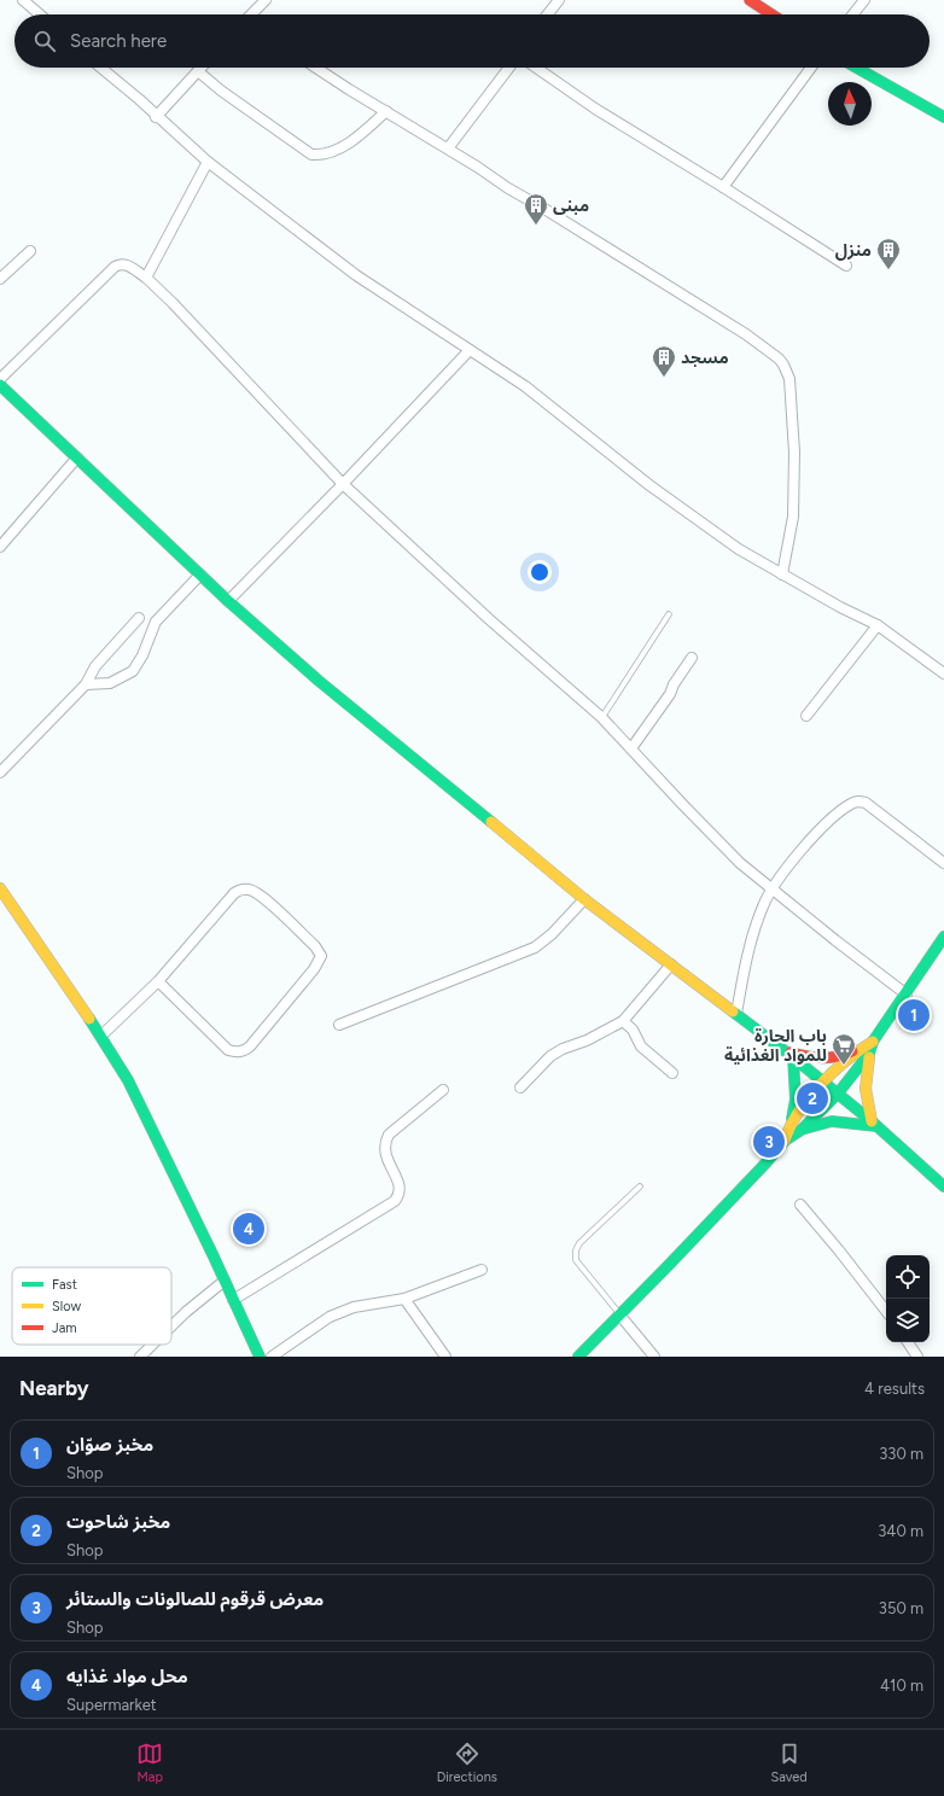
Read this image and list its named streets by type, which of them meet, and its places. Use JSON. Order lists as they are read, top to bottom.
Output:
{
  "places": {
    "building": ["مبنى", "منزل", "مسجد"],
    "supermarket": ["باب الحارة للمواد الغذائية"]
  },
  "legend": ["Fast", "Slow", "Jam"],
  "north": "top",
  "page": {
    "search": "Search here",
    "pins": [
      "1",
      "2",
      "3",
      "4"
    ],
    "heading": ["Nearby", "4 results"],
    "list": [
      {
        "mark": "1",
        "name": "مخبز صوّان",
        "note": "Shop",
        "value": "330 m"
      },
      {
        "mark": "2",
        "name": "مخبز شاحوت",
        "note": "Shop",
        "value": "340 m"
      },
      {
        "mark": "3",
        "name": "معرض قرقوم للصالونات والستائر",
        "note": "Shop",
        "value": "350 m"
      },
      {
        "mark": "4",
        "name": "محل مواد غذايه",
        "note": "Supermarket",
        "value": "410 m"
      }
    ],
    "nav": ["Map", "Directions", "Saved"]
  }
}
